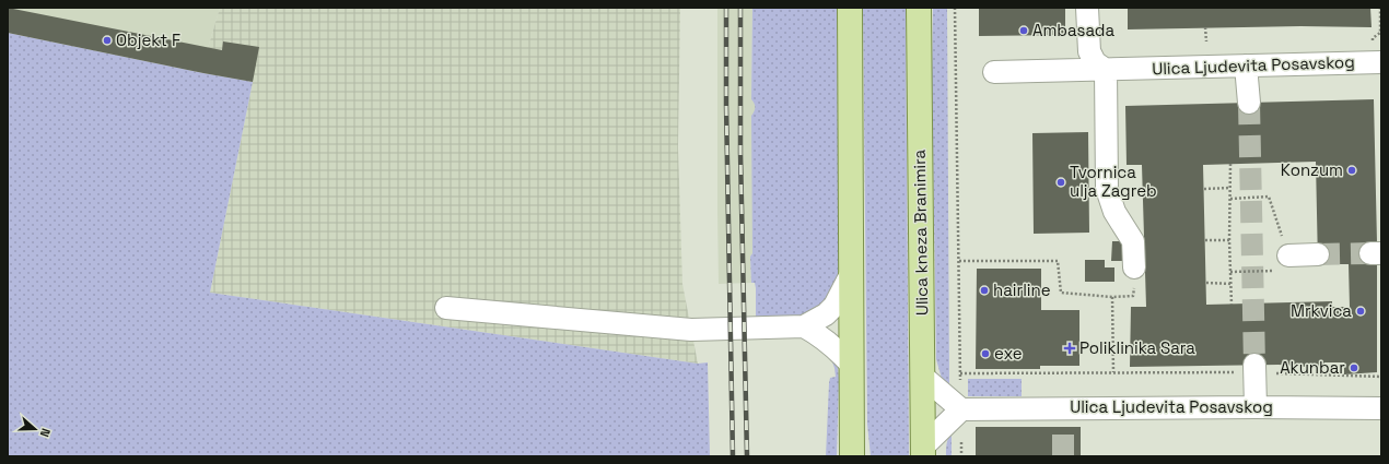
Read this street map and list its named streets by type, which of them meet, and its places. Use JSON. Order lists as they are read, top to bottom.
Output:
{
  "streets": {
    "main road": ["Ulica kneza Branimira"],
    "street": ["Ulica Ljudevita Posavskog"]
  },
  "places": {
    "other": [
      "Ambasada",
      "Objekt F",
      "Konzum",
      "Tvornica ulja Zagreb",
      "hairline",
      "Mrkvica",
      "exe",
      "Akunbar"
    ],
    "health": ["Poliklinika Sara"]
  },
  "north": "right"
}
